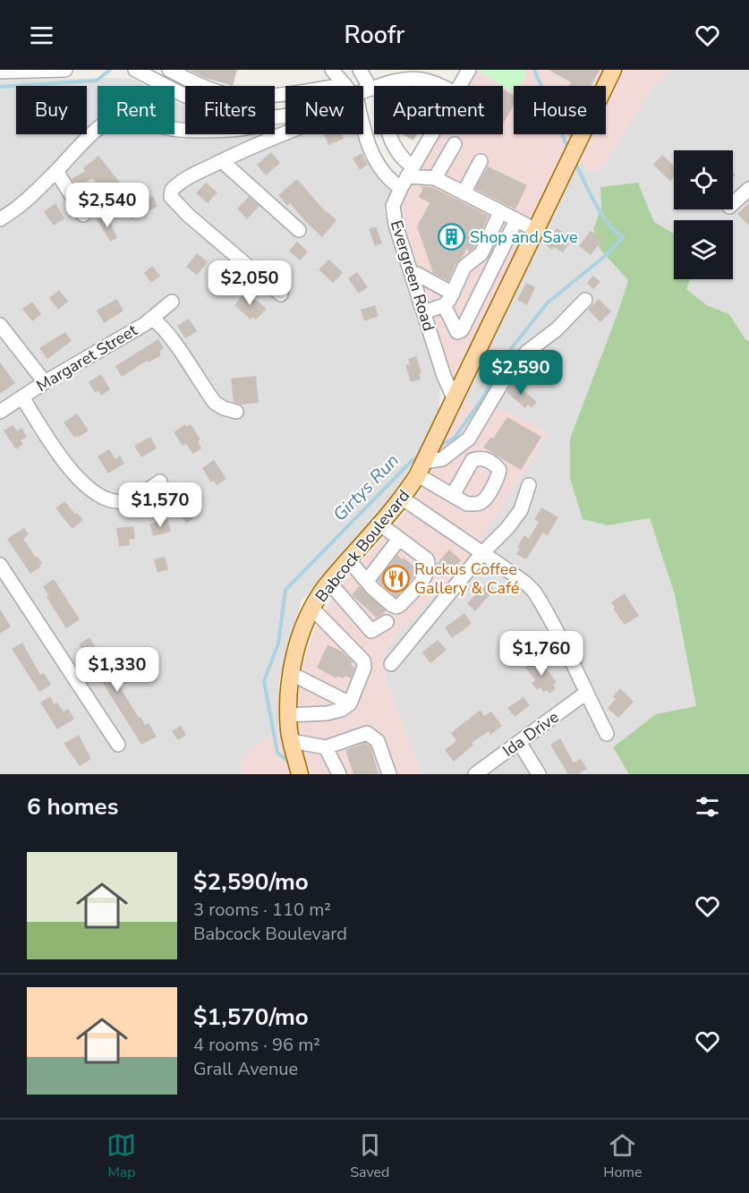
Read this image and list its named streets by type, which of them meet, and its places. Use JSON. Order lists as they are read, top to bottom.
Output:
{
  "streets": {
    "main road": ["Babcock Boulevard"],
    "street": ["Evergreen Road", "Margaret Street", "Ida Drive"]
  },
  "crossings": [
    ["Evergreen Road", "Babcock Boulevard"]
  ],
  "water": ["Girtys Run"],
  "places": {
    "building": ["Shop and Save"],
    "restaurant": ["Ruckus Coffee Gallery & Café"]
  },
  "page": {
    "header": "Roofr",
    "chip": [
      "Buy",
      "Rent",
      "Filters",
      "New",
      "Apartment",
      "House"
    ],
    "price": [
      "$2,540",
      "$2,050",
      "$2,590",
      "$1,570",
      "$1,760",
      "$1,330"
    ],
    "heading": "6 homes",
    "list": [
      {
        "name": "$2,590/mo",
        "note": "3 rooms · 110 m² · Babcock Boulevard"
      },
      {
        "name": "$1,570/mo",
        "note": "4 rooms · 96 m² · Grall Avenue"
      }
    ],
    "tabs": ["Map", "Saved", "Home"]
  }
}
